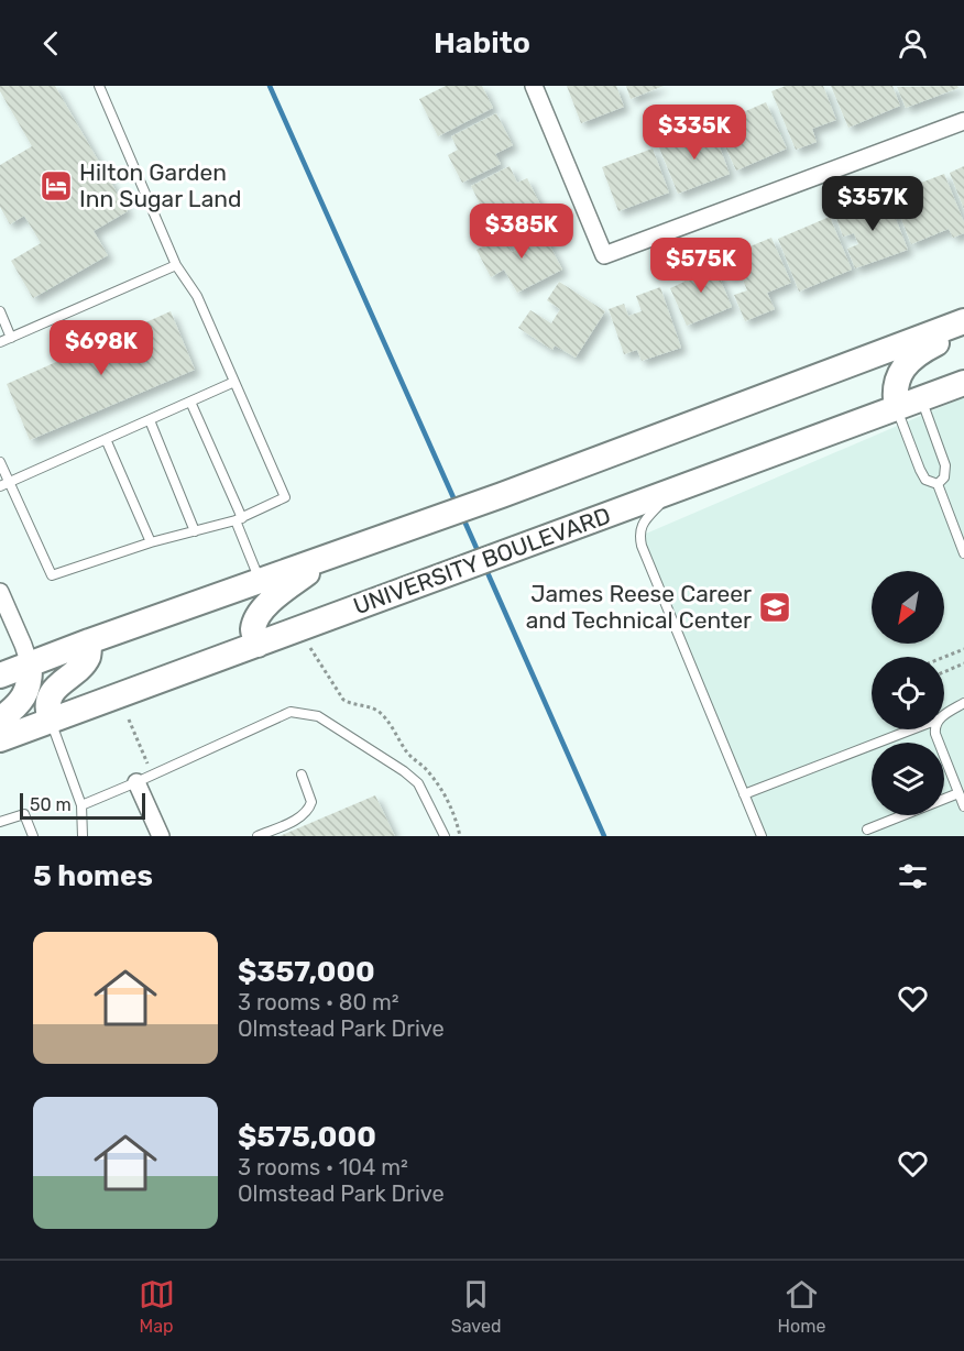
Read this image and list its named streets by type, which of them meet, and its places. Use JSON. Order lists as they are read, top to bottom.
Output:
{
  "streets": {
    "main road": ["UNIVERSITY BOULEVARD"]
  },
  "places": {
    "hotel": ["Hilton Garden Inn Sugar Land"],
    "school or university": ["James Reese Career and Technical Center"]
  },
  "scale_bar": "50 m",
  "north": "bottom left",
  "page": {
    "header": "Habito",
    "price": [
      "$335K",
      "$357K",
      "$385K",
      "$575K",
      "$698K"
    ],
    "scale": "50 m",
    "heading": "5 homes",
    "list": [
      {
        "name": "$357,000",
        "note": "3 rooms · 80 m² · Olmstead Park Drive"
      },
      {
        "name": "$575,000",
        "note": "3 rooms · 104 m² · Olmstead Park Drive"
      }
    ],
    "tabs": ["Map", "Saved", "Home"]
  }
}
